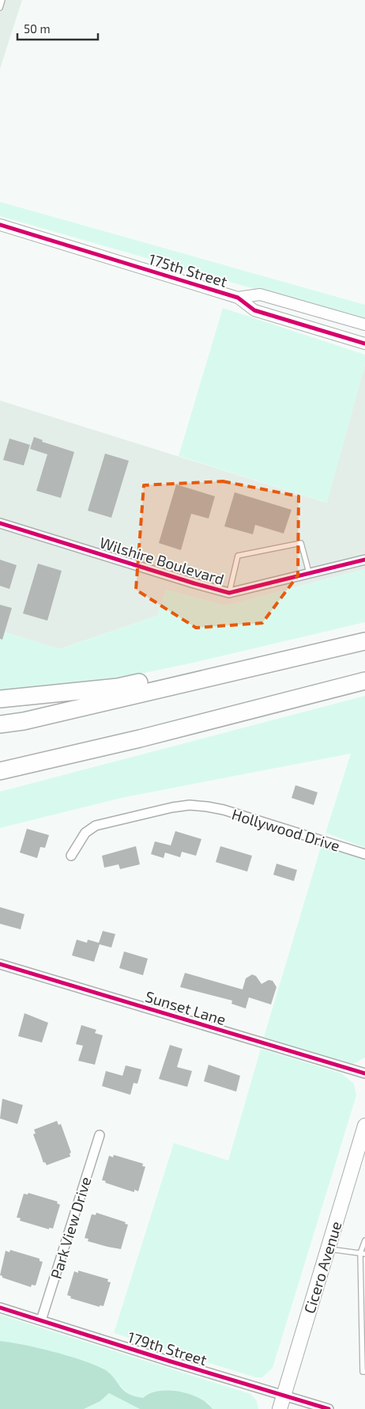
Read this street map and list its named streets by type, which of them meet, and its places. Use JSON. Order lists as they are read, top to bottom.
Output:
{
  "streets": {
    "main road": ["Cicero Avenue"],
    "street": [
      "175th Street",
      "Wilshire Boulevard",
      "Hollywood Drive",
      "Sunset Lane",
      "Park View Drive",
      "179th Street"
    ]
  },
  "crossings": [
    ["Park View Drive", "179th Street"],
    ["Cicero Avenue", "179th Street"]
  ],
  "scale_bar": "50 m"
}
